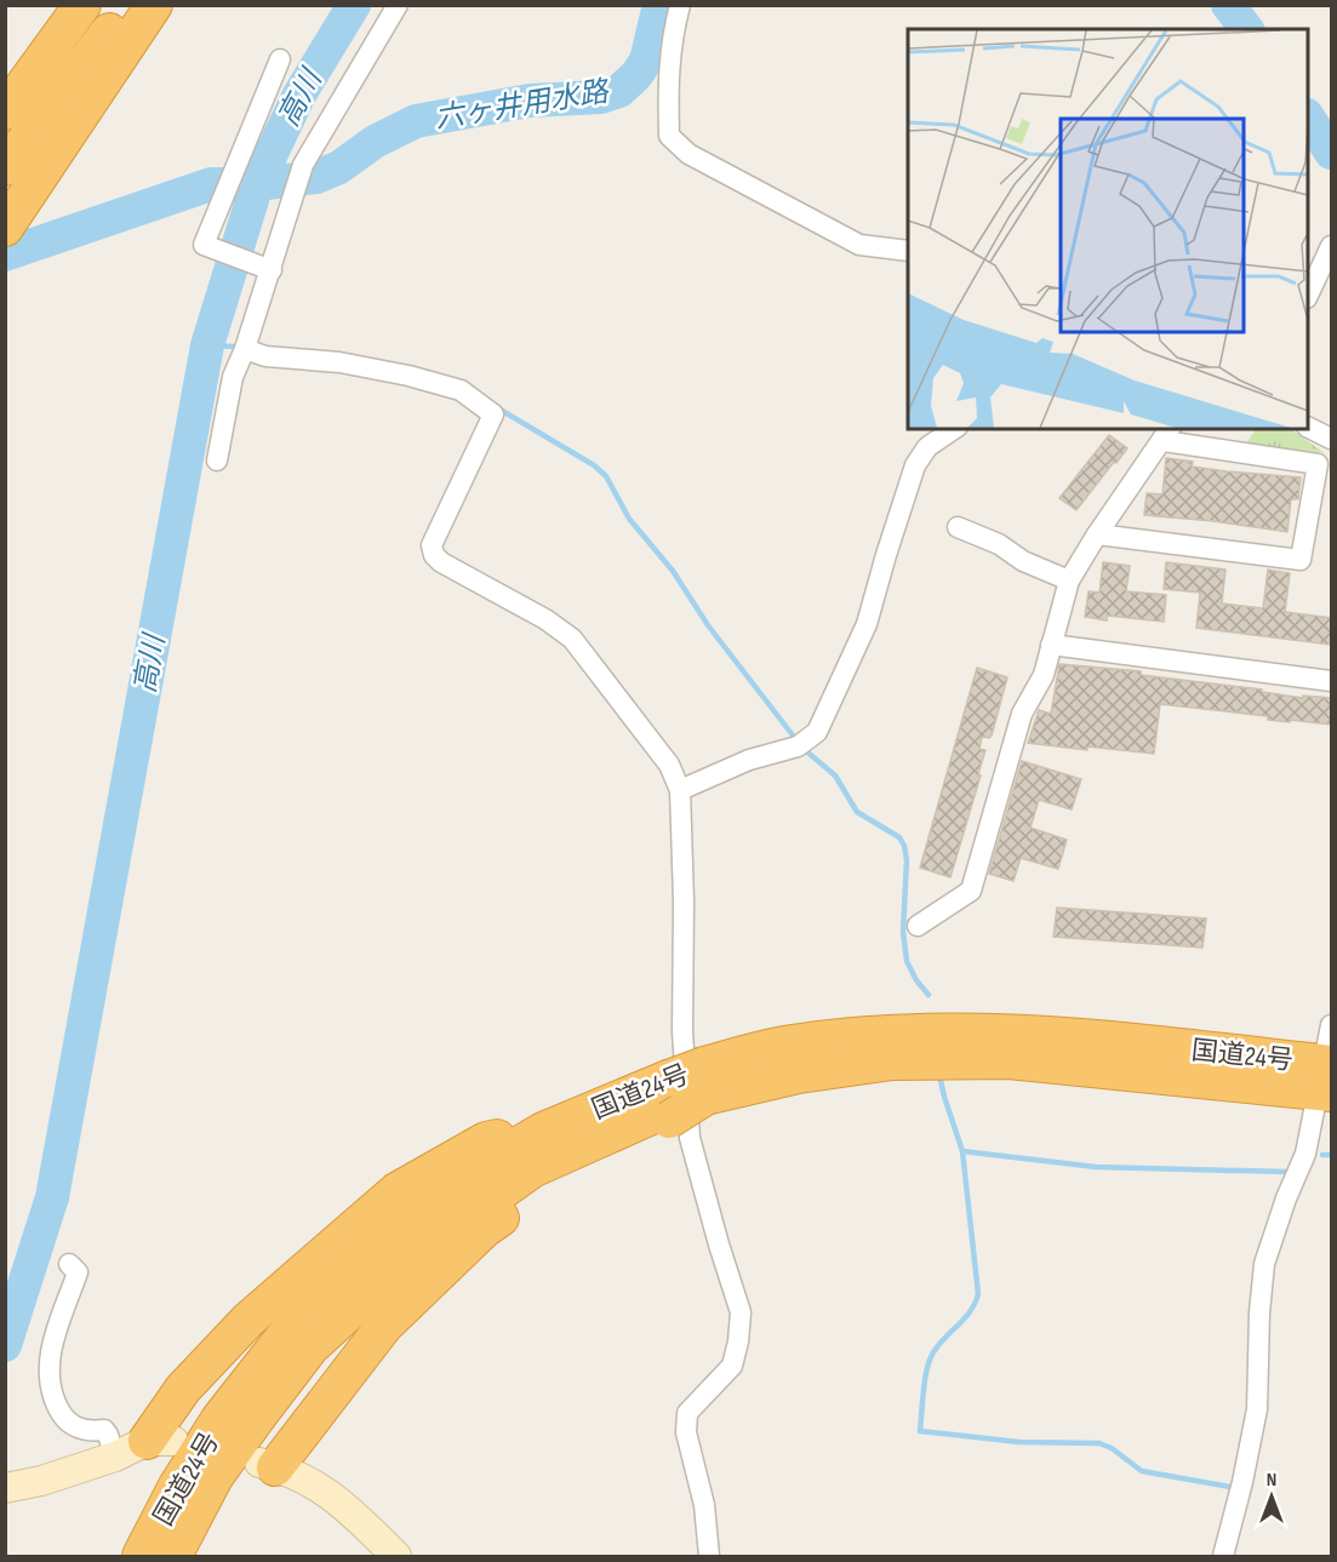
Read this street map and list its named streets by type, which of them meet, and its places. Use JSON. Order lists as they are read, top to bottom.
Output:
{
  "streets": {
    "highway": ["国道24号"]
  },
  "water": ["高川", "六ヶ井用水路"],
  "north": "top"
}
